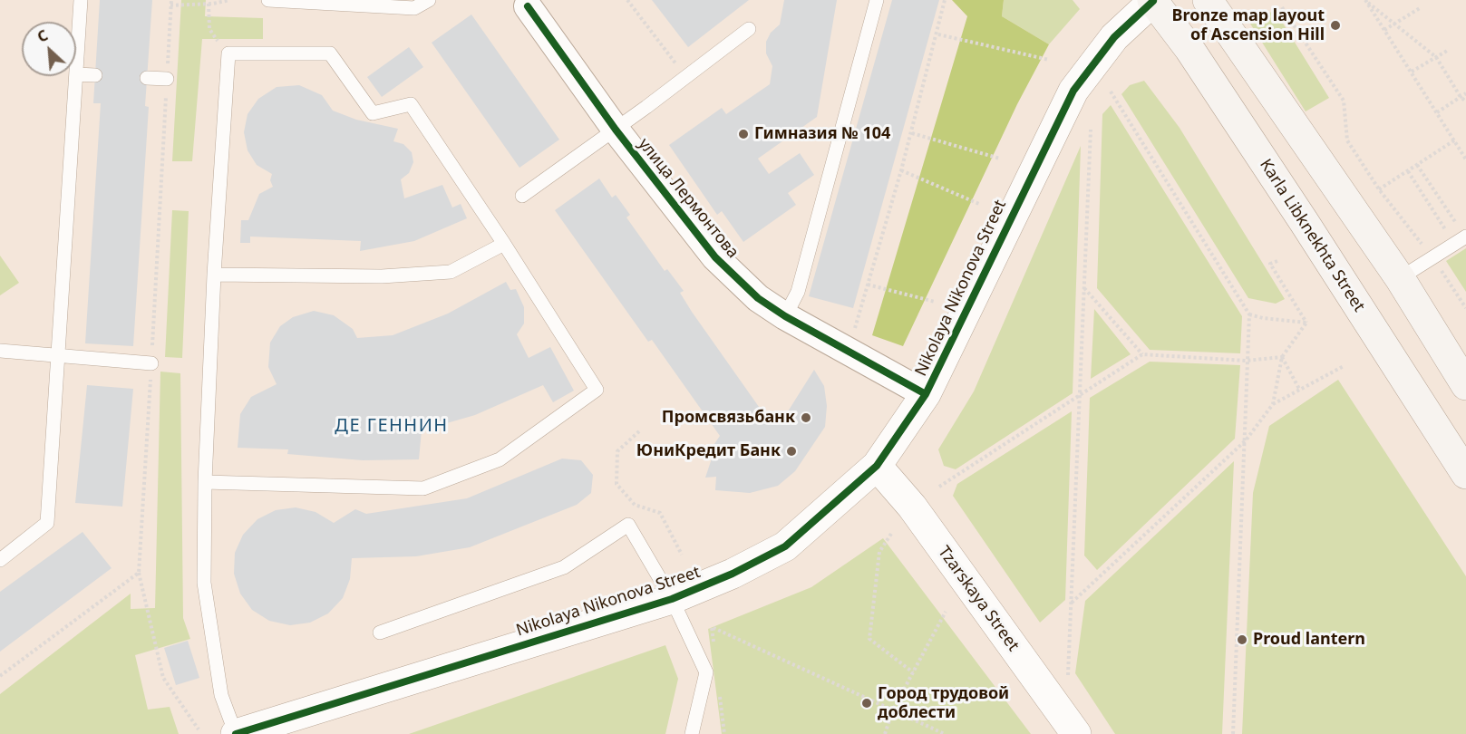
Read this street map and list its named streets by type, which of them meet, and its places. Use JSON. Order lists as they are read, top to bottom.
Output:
{
  "streets": {
    "main road": ["Karla Libknekhta Street"],
    "street": ["улица Лермонтова", "Nikolaya Nikonova Street", "Tzarskaya Street"]
  },
  "crossings": [
    ["улица Лермонтова", "Nikolaya Nikonova Street"],
    ["Karla Libknekhta Street", "Nikolaya Nikonova Street"],
    ["Nikolaya Nikonova Street", "Tzarskaya Street"]
  ],
  "districts": ["ДЕ ГЕННИН"],
  "places": [
    "Bronze map layout of Ascension Hill",
    "Гимназия № 104",
    "Промсвязьбанк",
    "ЮниКредит Банк",
    "Proud lantern",
    "Город трудовой доблести"
  ],
  "north": "top left"
}
